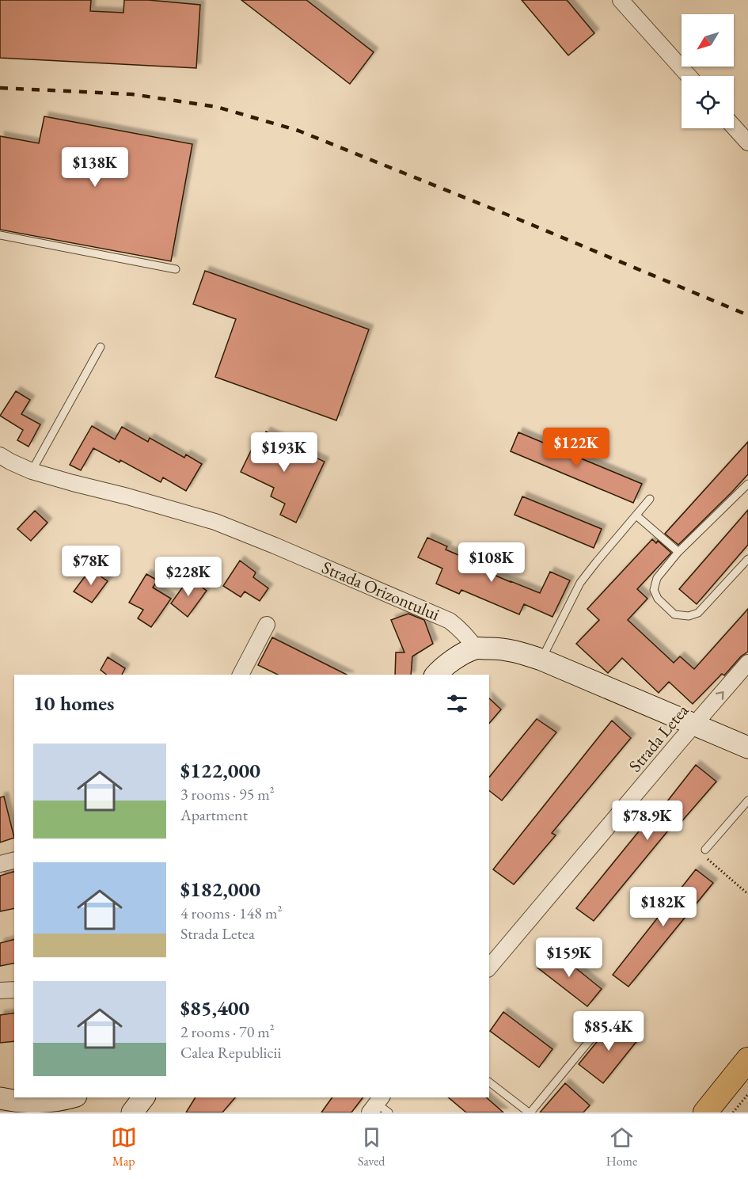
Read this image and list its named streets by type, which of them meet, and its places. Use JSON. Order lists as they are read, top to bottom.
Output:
{
  "streets": {
    "street": ["Strada Orizontului", "Strada Letea"]
  },
  "north": "bottom left",
  "page": {
    "price": [
      "$138K",
      "$122K",
      "$193K",
      "$108K",
      "$78K",
      "$228K",
      "$78.9K",
      "$182K",
      "$159K",
      "$85.4K"
    ],
    "heading": "10 homes",
    "list": [
      {
        "name": "$122,000",
        "note": "3 rooms · 95 m² · Apartment"
      },
      {
        "name": "$182,000",
        "note": "4 rooms · 148 m² · Strada Letea"
      },
      {
        "name": "$85,400",
        "note": "2 rooms · 70 m² · Calea Republicii"
      }
    ],
    "tabs": ["Map", "Saved", "Home"]
  }
}
